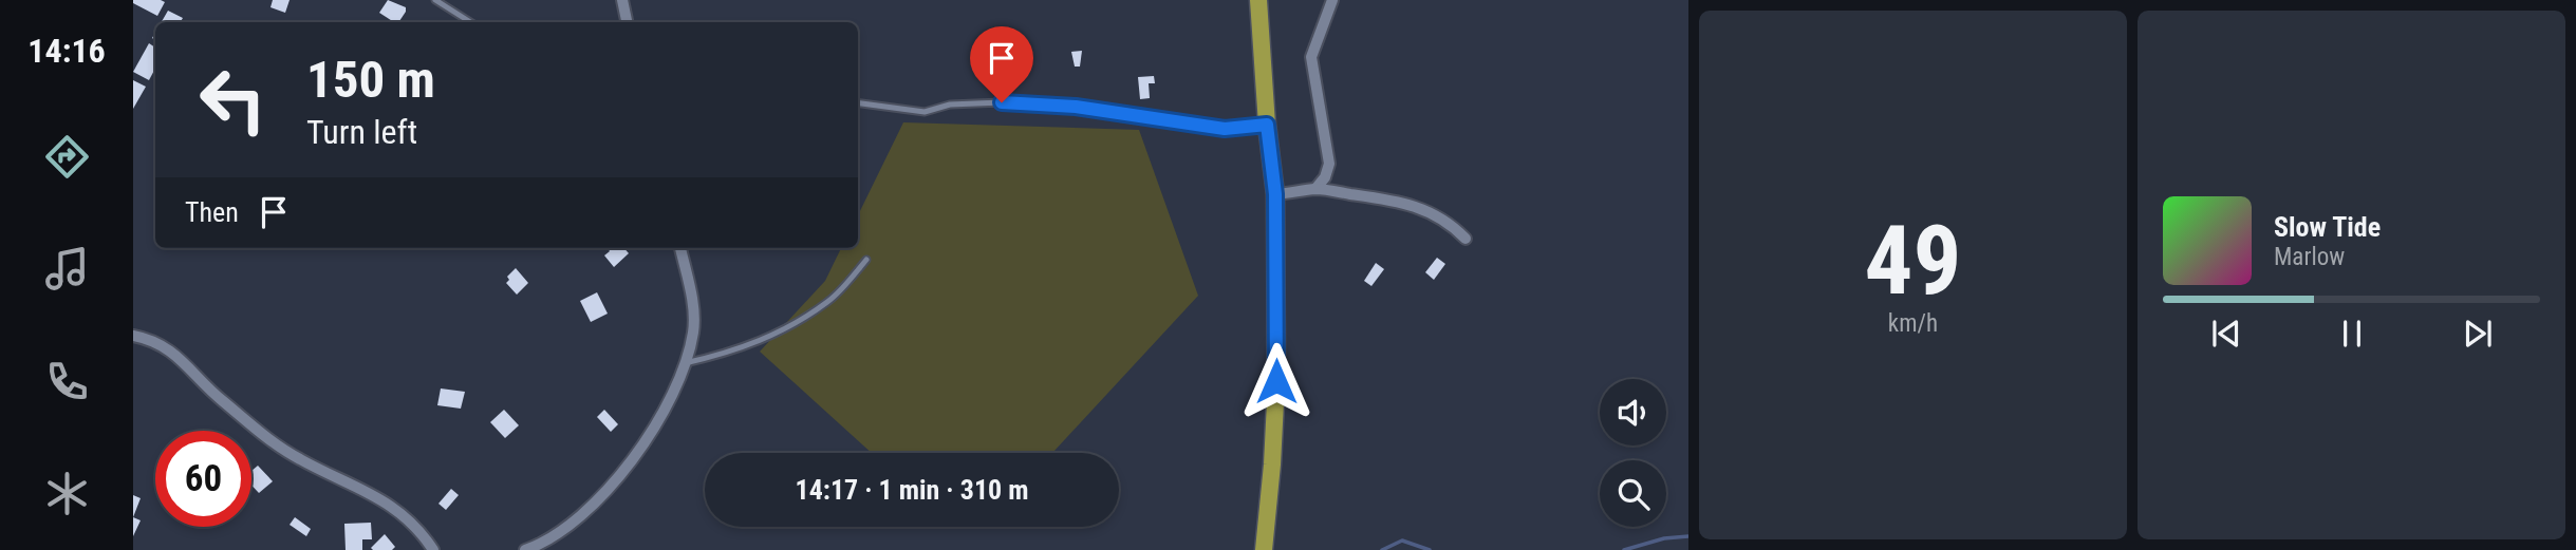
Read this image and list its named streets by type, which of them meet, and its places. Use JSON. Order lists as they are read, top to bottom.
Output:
{
  "page": {
    "tabs": "14:16",
    "tile": ["49", "km/h"],
    "turn": ["150 m", "Turn left"],
    "then": "Then",
    "song": ["Slow Tide", "Marlow"],
    "limit": "60",
    "trip": "14:17 · 1 min · 310 m"
  }
}
